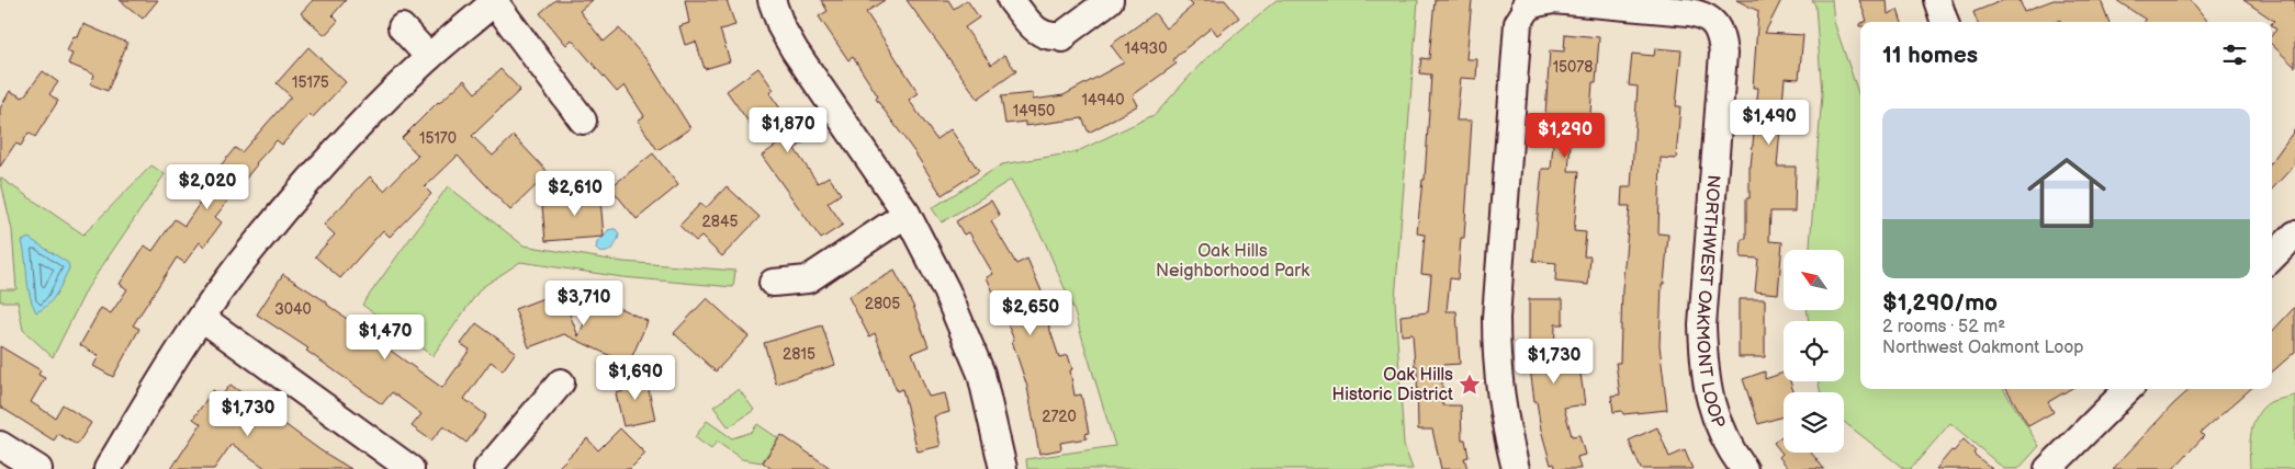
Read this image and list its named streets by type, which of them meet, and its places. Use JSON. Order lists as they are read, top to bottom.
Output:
{
  "streets": {
    "street": ["NORTHWEST OAKMONT LOOP"]
  },
  "parks": ["Oak Hills Neighborhood Park"],
  "places": {
    "place": ["Oak Hills Historic District"]
  },
  "house_numbers": [
    "14930",
    "15078",
    "15175",
    "14940",
    "14950",
    "15170",
    "2845",
    "2805",
    "3040",
    "2815",
    "2720"
  ],
  "north": "top left",
  "page": {
    "heading": "11 homes",
    "list": [
      {
        "name": "$1,290/mo",
        "note": "2 rooms · 52 m² · Northwest Oakmont Loop"
      }
    ],
    "price": [
      "$1,490",
      "$1,870",
      "$1,290",
      "$2,020",
      "$2,610",
      "$3,710",
      "$2,650",
      "$1,470",
      "$1,730",
      "$1,690",
      "$1,730"
    ]
  }
}
